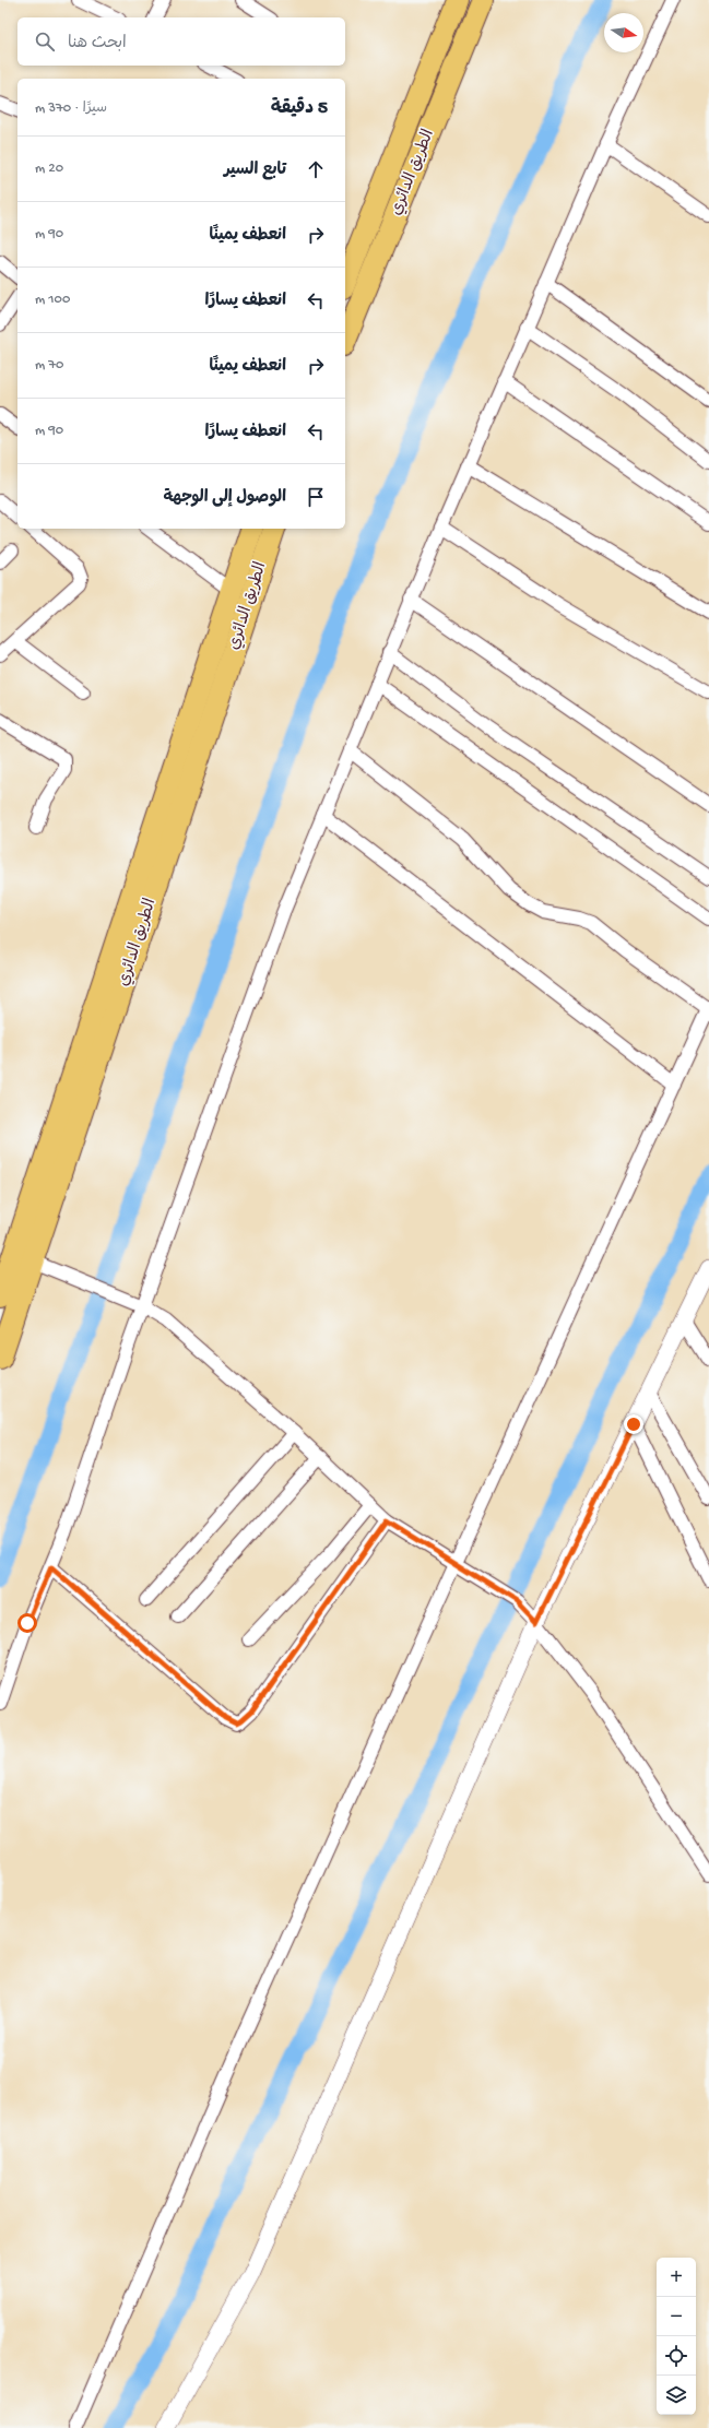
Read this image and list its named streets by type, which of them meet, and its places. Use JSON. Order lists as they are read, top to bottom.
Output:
{
  "streets": {
    "highway": ["الطريق الدائري"]
  },
  "north": "right",
  "page": {
    "search": "ابحث هنا",
    "heading": ["5 دقيقة", "سيرًا · 370 m"],
    "list": [
      ["تابع السير", "20 m"],
      ["انعطف يمينًا", "90 m"],
      ["انعطف يسارًا", "100 m"],
      ["انعطف يمينًا", "70 m"],
      ["انعطف يسارًا", "90 m"],
      "الوصول إلى الوجهة"
    ],
    "map_buttons": ["+", "−"]
  }
}
